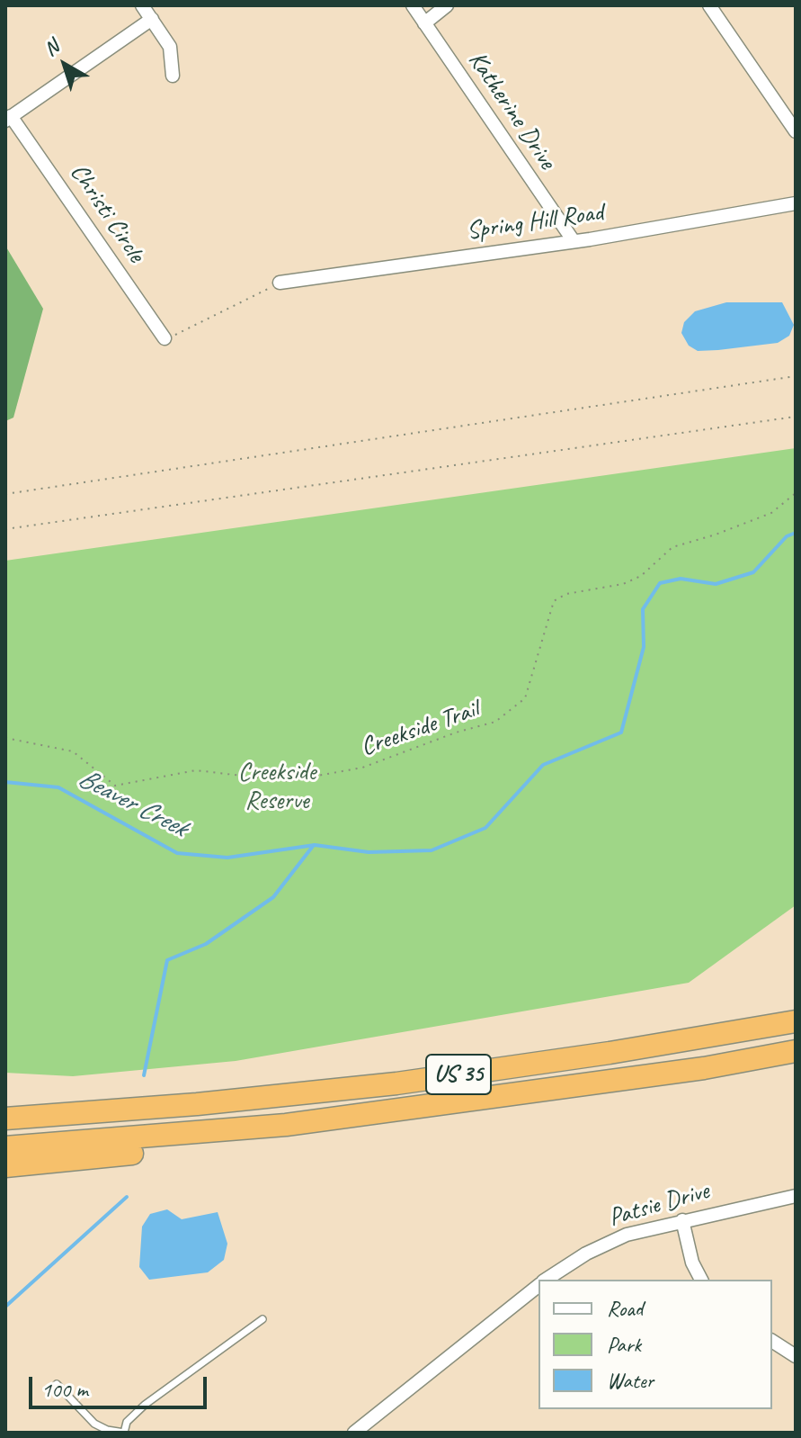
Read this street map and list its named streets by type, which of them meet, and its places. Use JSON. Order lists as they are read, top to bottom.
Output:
{
  "streets": {
    "highway": ["US 35"],
    "street": [
      "Katherine Drive",
      "Christi Circle",
      "Spring Hill Road",
      "Patsie Drive"
    ],
    "path": ["Creekside Trail"]
  },
  "crossings": [
    ["Katherine Drive", "Spring Hill Road"]
  ],
  "water": ["Beaver Creek"],
  "parks": ["Creekside Reserve"],
  "legend": ["Road", "Park", "Water"],
  "scale_bar": "100 m",
  "north": "top left"
}
